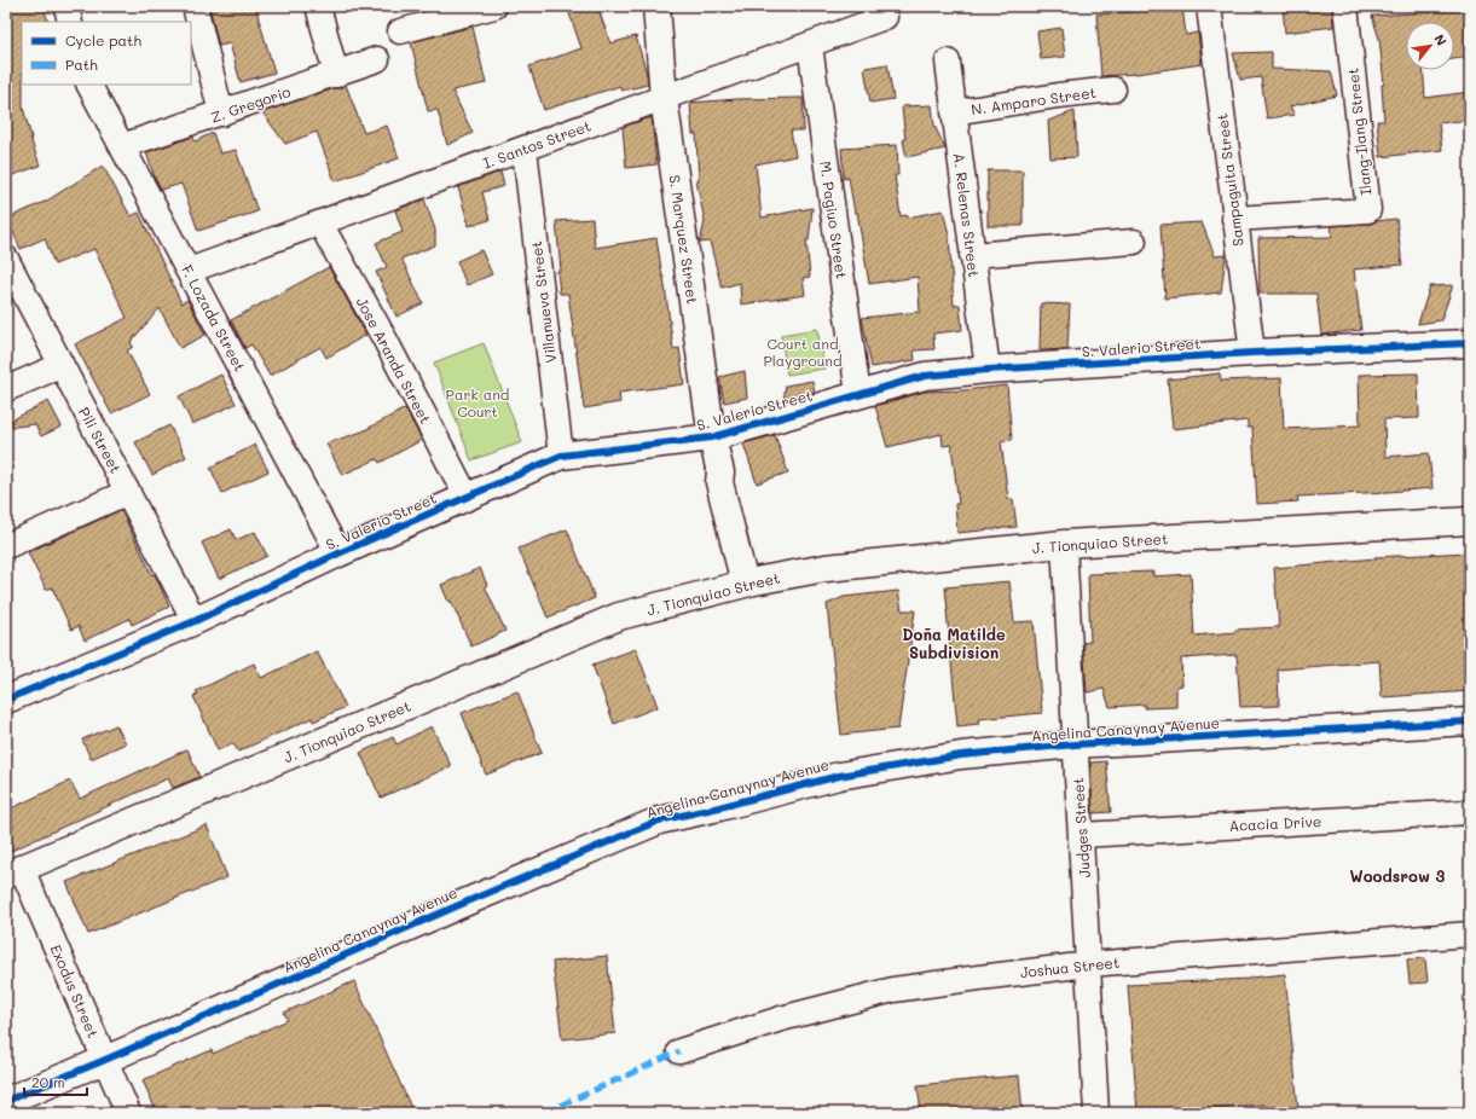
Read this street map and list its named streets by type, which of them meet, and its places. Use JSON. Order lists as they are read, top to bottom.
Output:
{
  "streets": {
    "street": [
      "N. Amparo Street",
      "Z. Gregorio",
      "Ilang-Ilang Street",
      "I. Santos Street",
      "Sampaguita Street",
      "A. Relenas Street",
      "M. Pagiuo Street",
      "S. Marquez Street",
      "Villanueva Street",
      "F. Lozada Street",
      "S. Valerio Street",
      "Jose Aranda Street",
      "Pili Street",
      "J. Tionquiao Street",
      "Angelina Canaynay Avenue",
      "Acacia Drive",
      "Judges Street",
      "Joshua Street",
      "Exodus Street"
    ]
  },
  "crossings": [
    ["N. Amparo Street", "A. Relenas Street"],
    ["Z. Gregorio", "F. Lozada Street"],
    ["Ilang-Ilang Street", "Sampaguita Street"],
    ["I. Santos Street", "M. Pagiuo Street"],
    ["I. Santos Street", "S. Marquez Street"],
    ["I. Santos Street", "Villanueva Street"],
    ["I. Santos Street", "F. Lozada Street"],
    ["I. Santos Street", "Jose Aranda Street"],
    ["Sampaguita Street", "S. Valerio Street"],
    ["A. Relenas Street", "S. Valerio Street"],
    ["M. Pagiuo Street", "S. Valerio Street"],
    ["S. Marquez Street", "S. Valerio Street"],
    ["S. Marquez Street", "J. Tionquiao Street"],
    ["Villanueva Street", "S. Valerio Street"],
    ["F. Lozada Street", "S. Valerio Street"],
    ["S. Valerio Street", "Jose Aranda Street"],
    ["S. Valerio Street", "Pili Street"],
    ["J. Tionquiao Street", "Judges Street"],
    ["J. Tionquiao Street", "Exodus Street"],
    ["Angelina Canaynay Avenue", "Judges Street"],
    ["Angelina Canaynay Avenue", "Exodus Street"],
    ["Acacia Drive", "Judges Street"],
    ["Judges Street", "Joshua Street"]
  ],
  "districts": ["Doña Matilde Subdivision", "Woodsrow 3"],
  "parks": ["Court and Playground", "Park and Court"],
  "legend": ["Cycle path", "Path"],
  "scale_bar": "20 m",
  "north": "top right"
}
